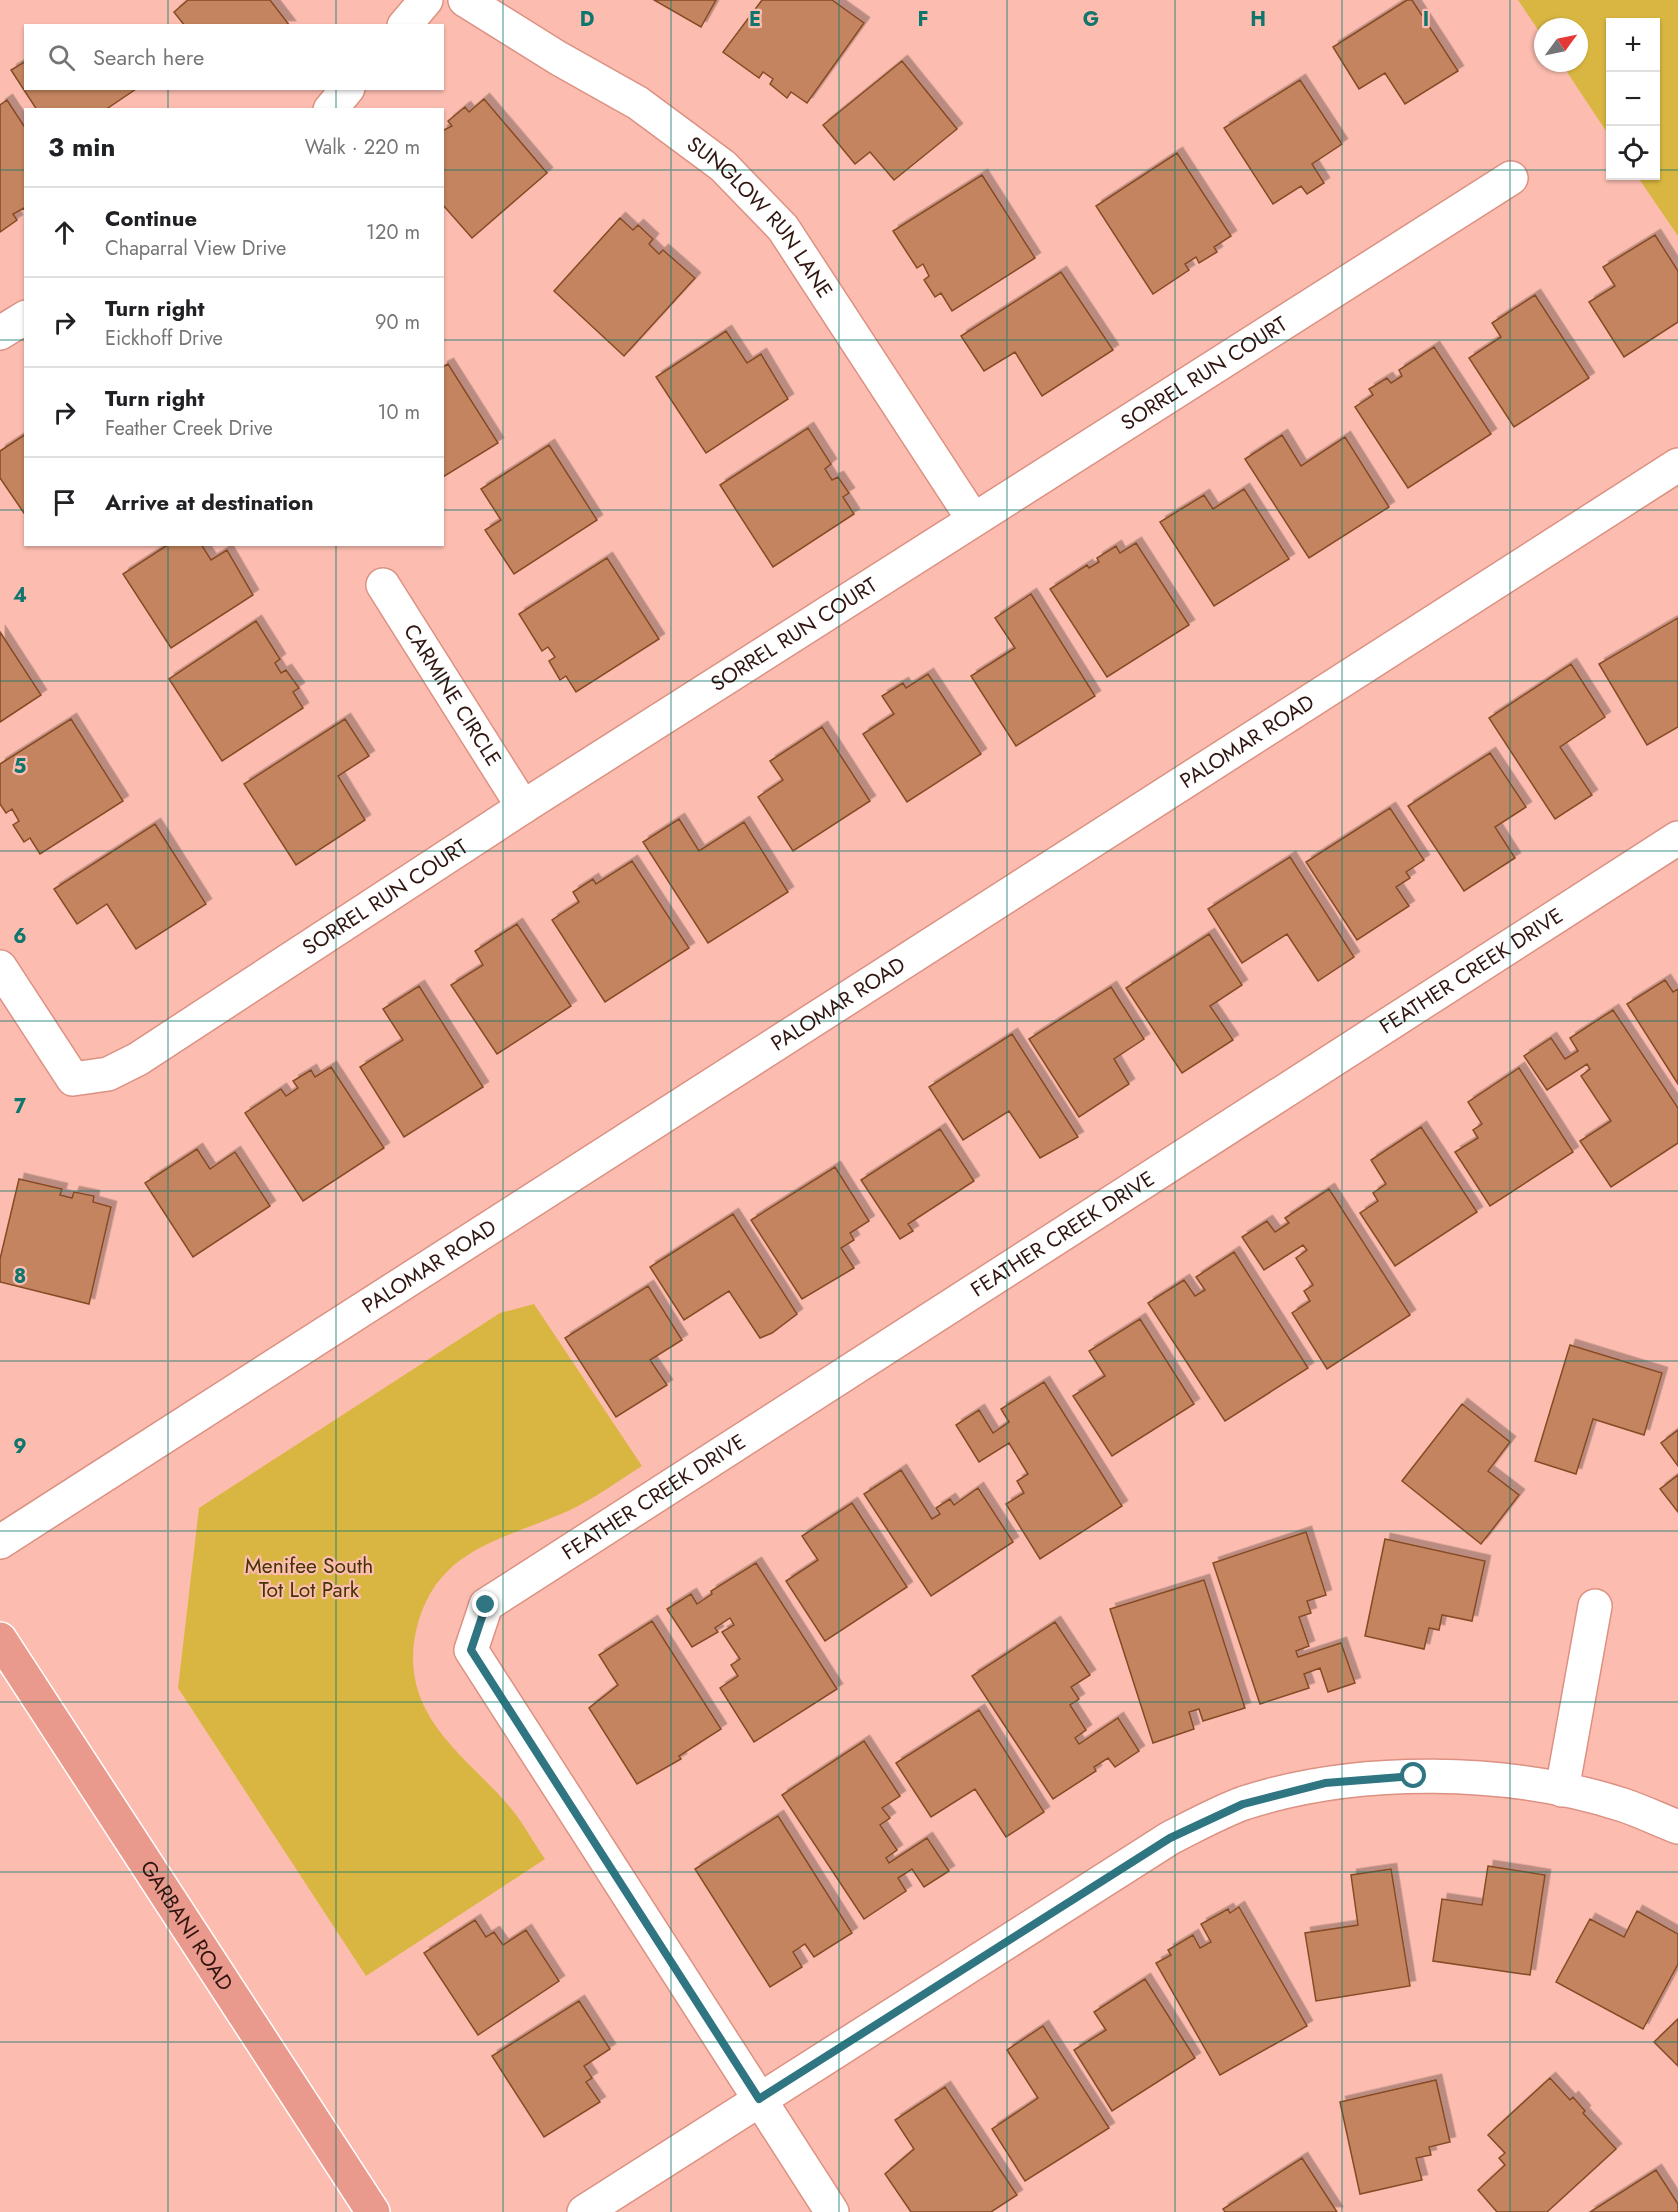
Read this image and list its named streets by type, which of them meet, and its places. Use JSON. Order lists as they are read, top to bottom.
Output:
{
  "streets": {
    "main road": ["GARBANI ROAD"],
    "street": [
      "SUNGLOW RUN LANE",
      "SORREL RUN COURT",
      "CARMINE CIRCLE",
      "PALOMAR ROAD",
      "FEATHER CREEK DRIVE"
    ]
  },
  "crossings": [
    ["SUNGLOW RUN LANE", "SORREL RUN COURT"],
    ["SORREL RUN COURT", "CARMINE CIRCLE"]
  ],
  "parks": ["Menifee South Tot Lot Park"],
  "north": "top right",
  "page": {
    "map_buttons": ["+", "−"],
    "search": "Search here",
    "heading": ["3 min", "Walk · 220 m"],
    "list": [
      ["Continue", "Chaparral View Drive", "120 m"],
      ["Turn right", "Eickhoff Drive", "90 m"],
      ["Turn right", "Feather Creek Drive", "10 m"],
      "Arrive at destination"
    ]
  },
  "grid": {
    "columns": [
      "D",
      "E",
      "F",
      "G",
      "H",
      "I"
    ],
    "rows": [
      "4",
      "5",
      "6",
      "7",
      "8",
      "9"
    ]
  }
}
